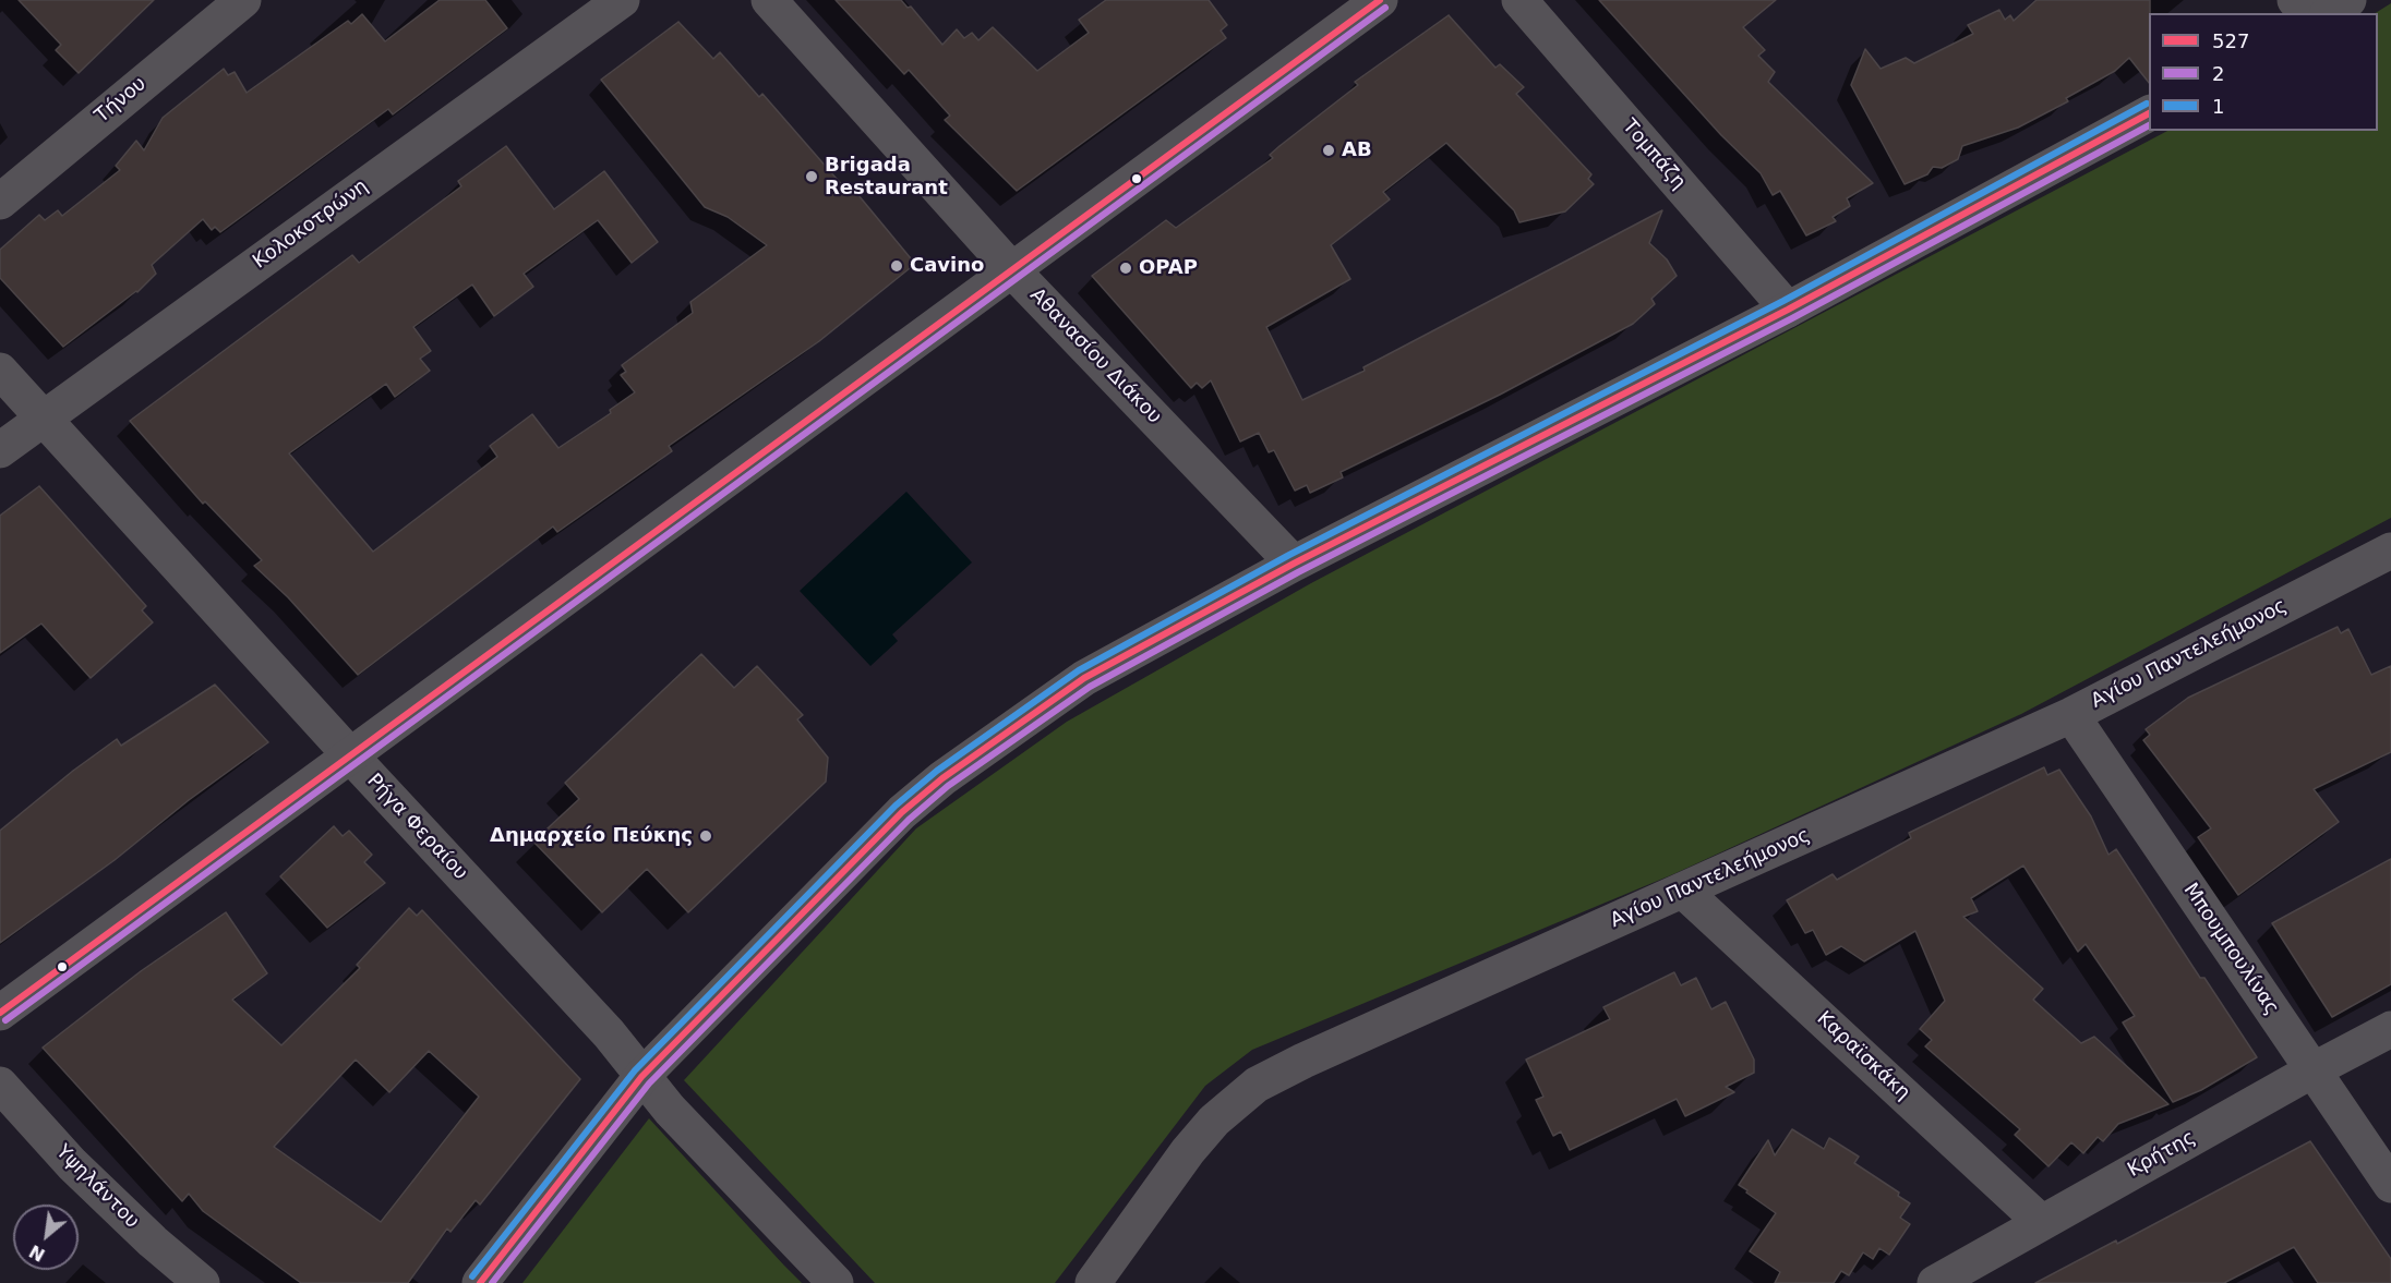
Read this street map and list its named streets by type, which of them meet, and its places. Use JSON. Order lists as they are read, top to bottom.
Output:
{
  "streets": {
    "street": [
      "Τήνου",
      "Τομπάζη",
      "Κολοκοτρώνη",
      "Αθανασίου Διάκου",
      "Αγίου Παντελεήμονος",
      "Ρήγα Φεραίου",
      "Μπουμπουλίνας",
      "Καραϊσκάκη",
      "Κρήτης",
      "Υψηλάντου"
    ]
  },
  "crossings": [
    ["Κολοκοτρώνη", "Ρήγα Φεραίου"],
    ["Αγίου Παντελεήμονος", "Μπουμπουλίνας"],
    ["Αγίου Παντελεήμονος", "Καραϊσκάκη"],
    ["Μπουμπουλίνας", "Κρήτης"],
    ["Καραϊσκάκη", "Κρήτης"]
  ],
  "places": [
    "ΑΒ",
    "Brigada Restaurant",
    "Cavino",
    "OPAP",
    "Δημαρχείο Πεύκης"
  ],
  "lines": ["transit line 527", "transit line 2", "transit line 1"],
  "legend": ["527", "2", "1"],
  "north": "bottom left"
}
